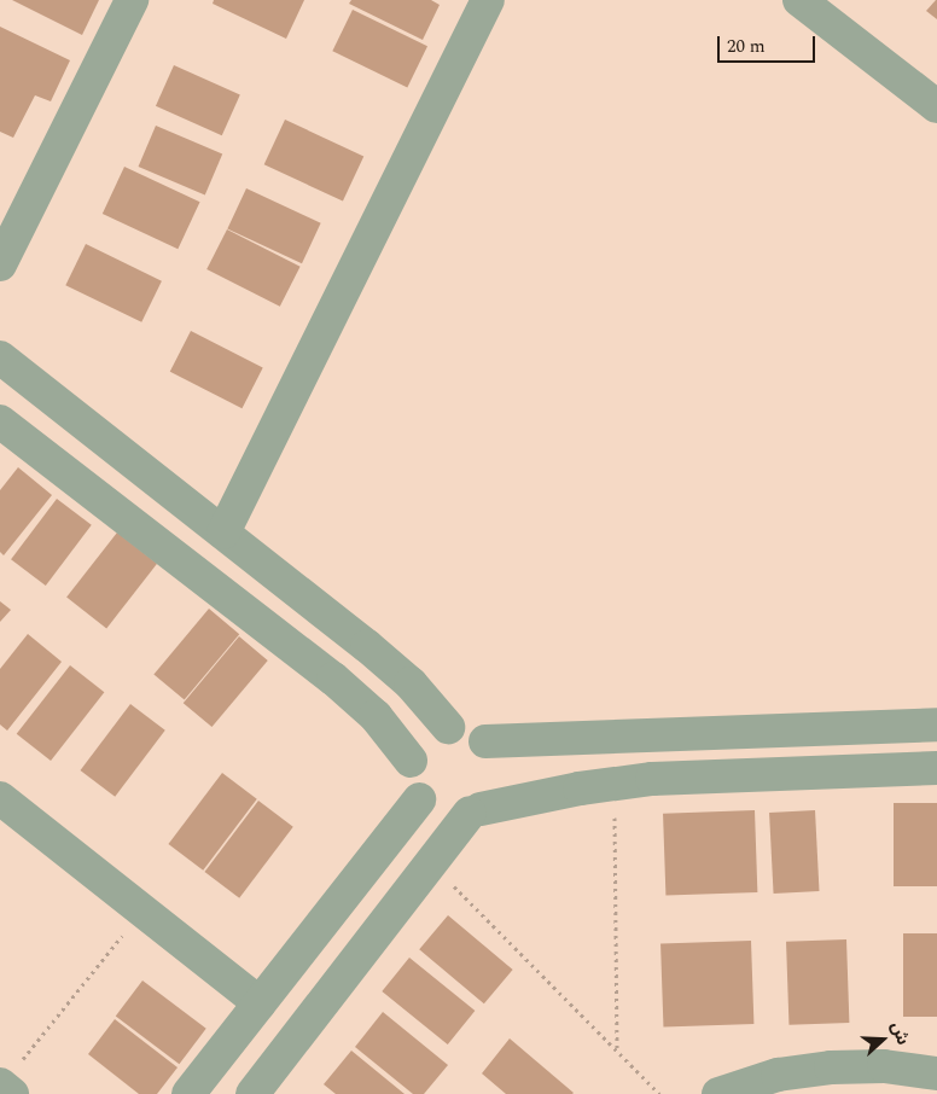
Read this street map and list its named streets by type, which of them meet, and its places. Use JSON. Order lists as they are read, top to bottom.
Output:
{
  "scale_bar": "20 m",
  "north": "right"
}
